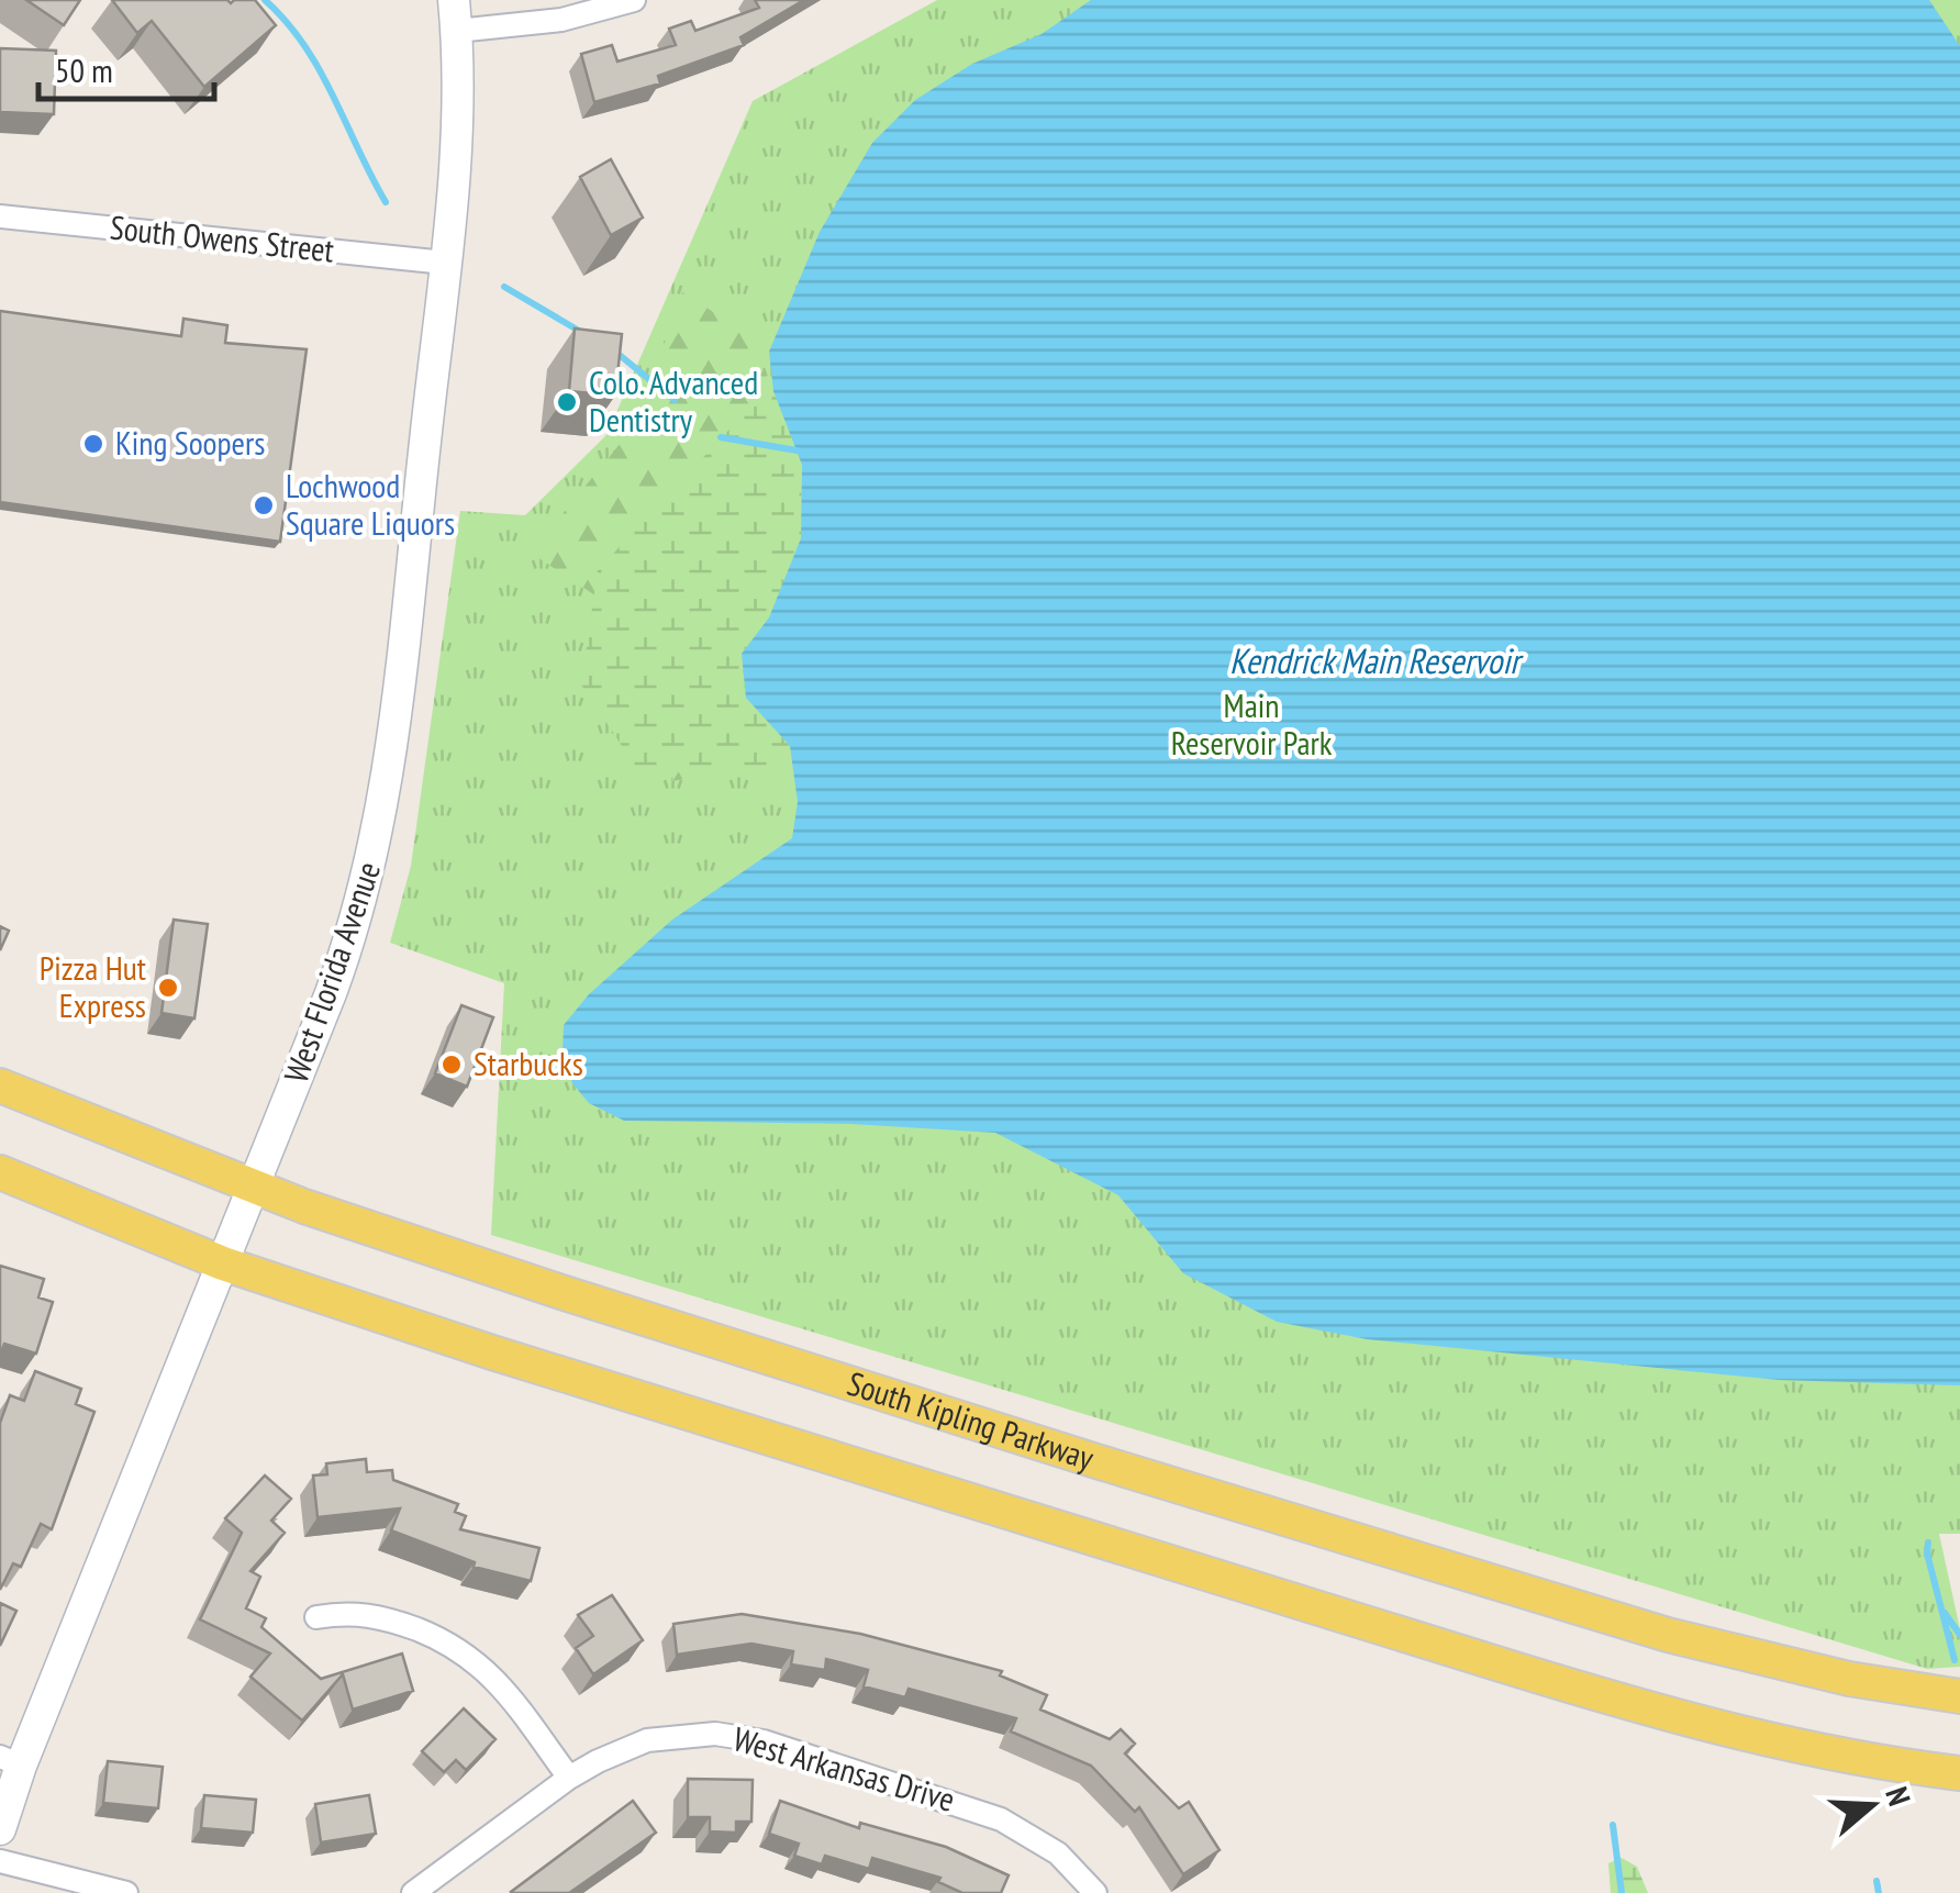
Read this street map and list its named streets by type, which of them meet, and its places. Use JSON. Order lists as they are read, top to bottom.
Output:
{
  "streets": {
    "main road": ["South Kipling Parkway"],
    "street": ["South Owens Street", "West Florida Avenue", "West Arkansas Drive"]
  },
  "crossings": [
    ["South Owens Street", "West Florida Avenue"],
    ["West Florida Avenue", "South Kipling Parkway"]
  ],
  "water": ["Kendrick Main Reservoir"],
  "parks": ["Main Reservoir Park"],
  "places": [
    "Colo. Advanced Dentistry",
    "King Soopers",
    "Lochwood Square Liquors",
    "Pizza Hut Express",
    "Starbucks"
  ],
  "scale_bar": "50 m",
  "north": "right"
}
